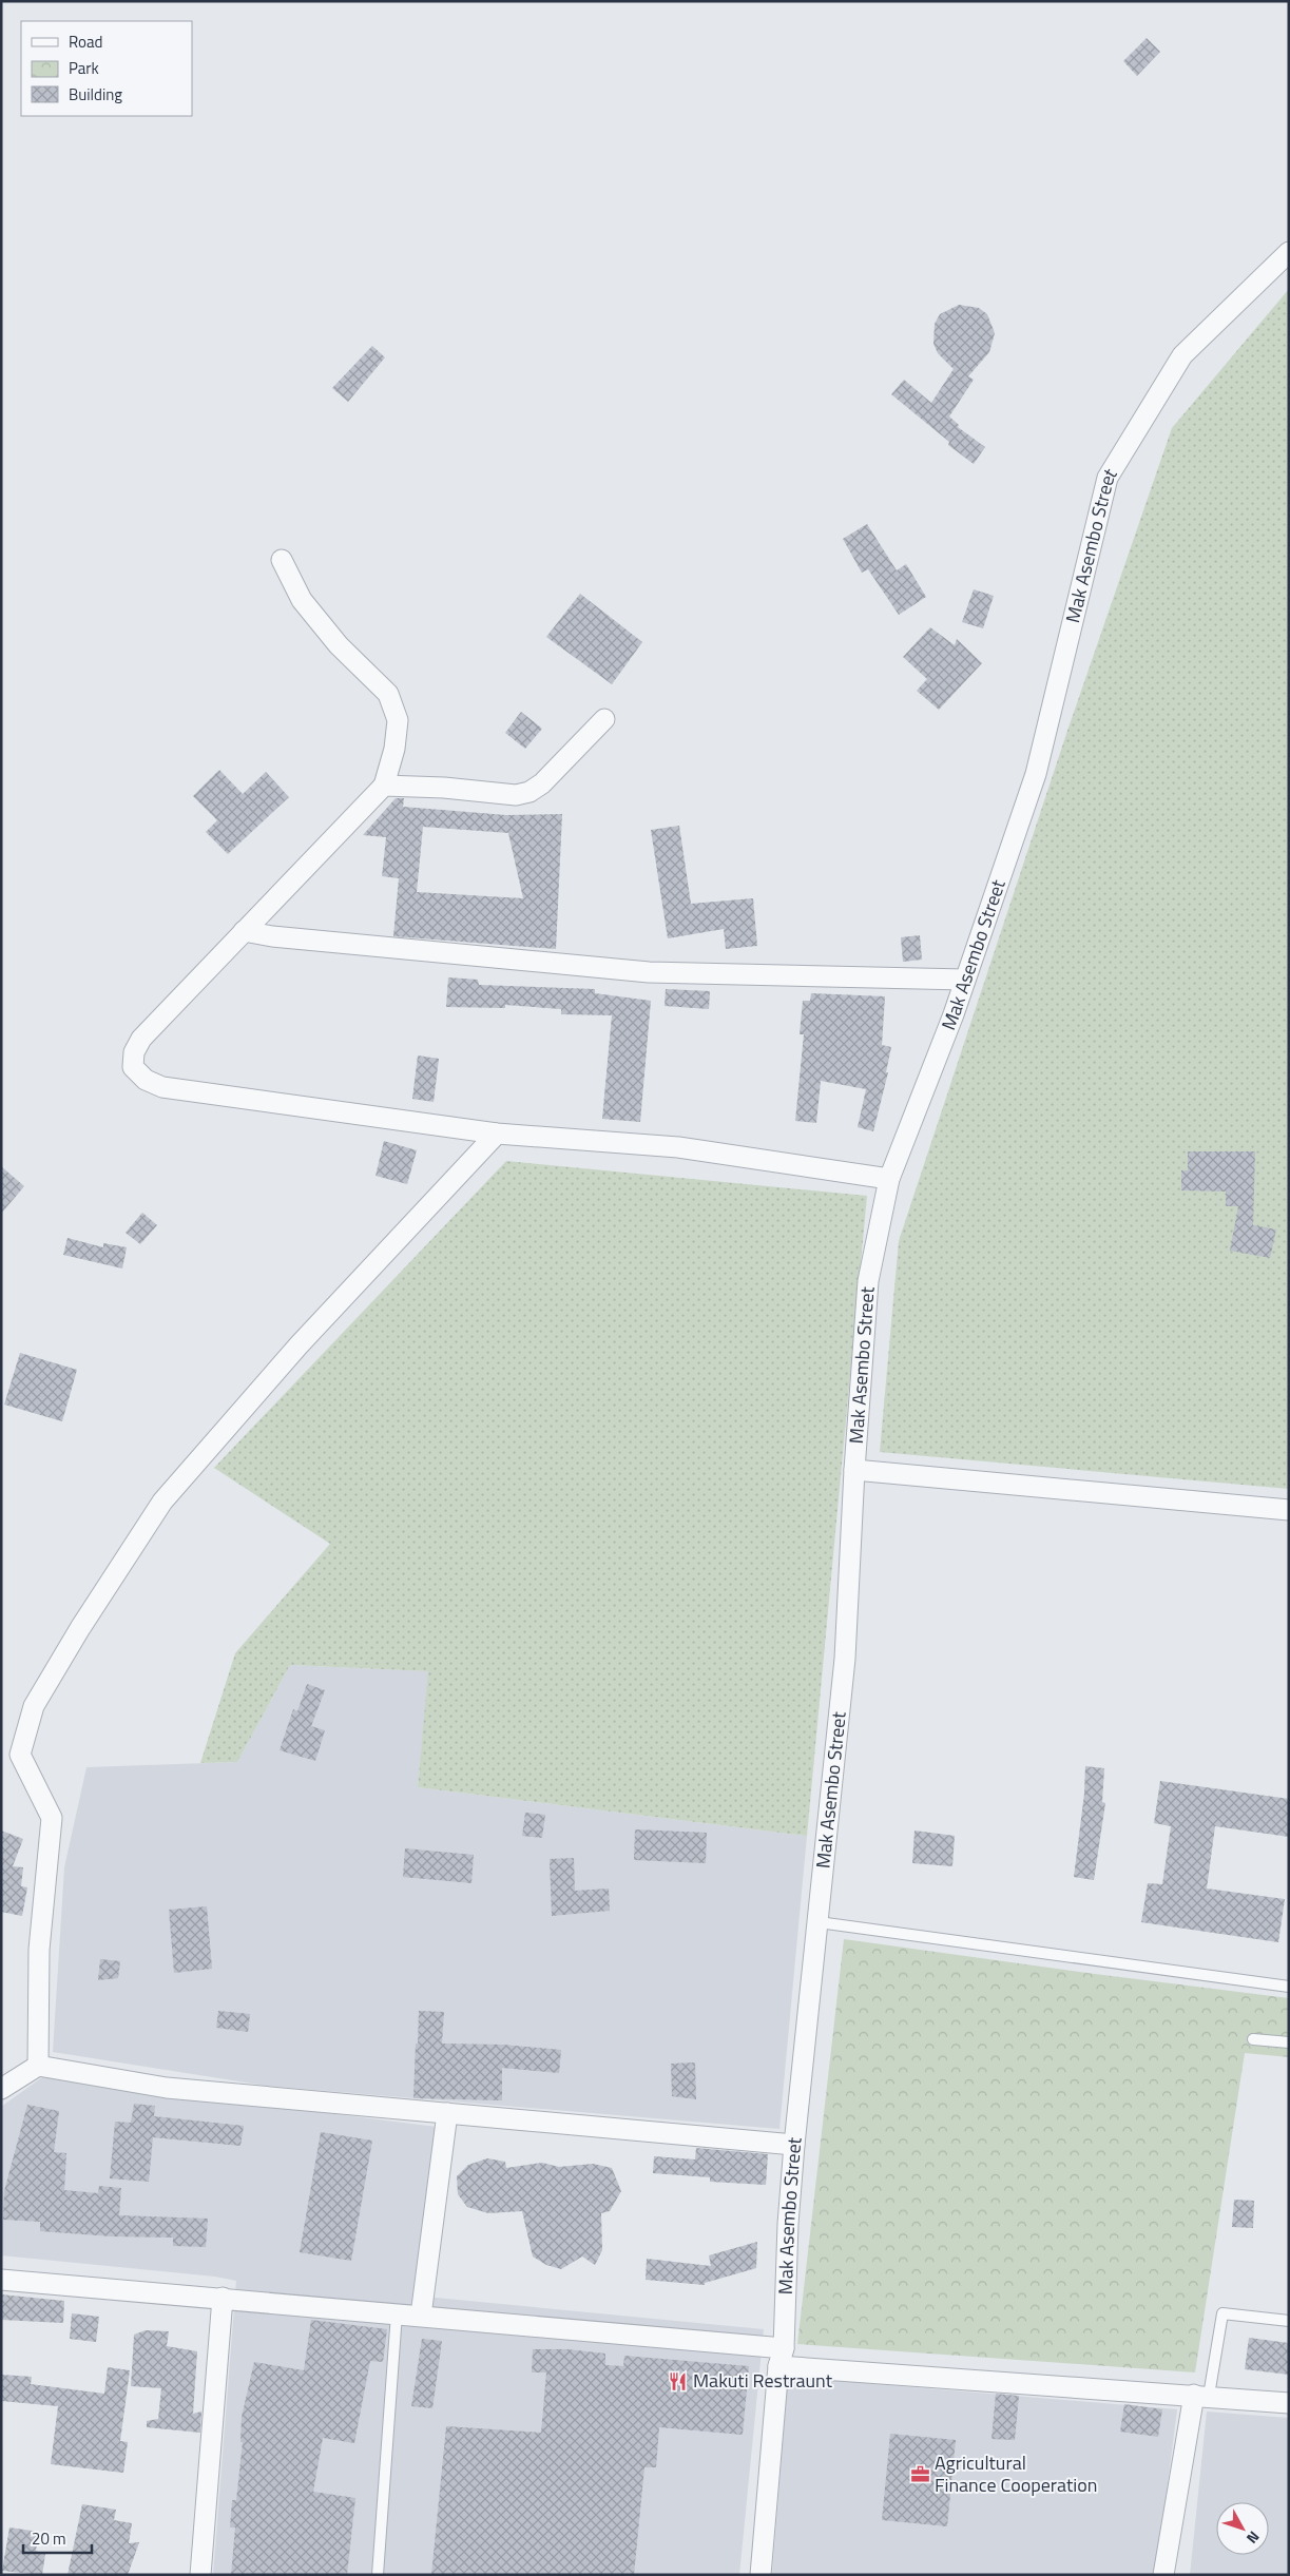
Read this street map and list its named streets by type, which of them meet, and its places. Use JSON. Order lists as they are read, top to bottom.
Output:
{
  "streets": {
    "street": ["Mak Asembo Street"]
  },
  "places": {
    "restaurant": ["Makuti Restraunt"],
    "office": ["Agricultural Finance Cooperation"]
  },
  "legend": ["Road", "Park", "Building"],
  "scale_bar": "20 m",
  "north": "bottom right"
}
